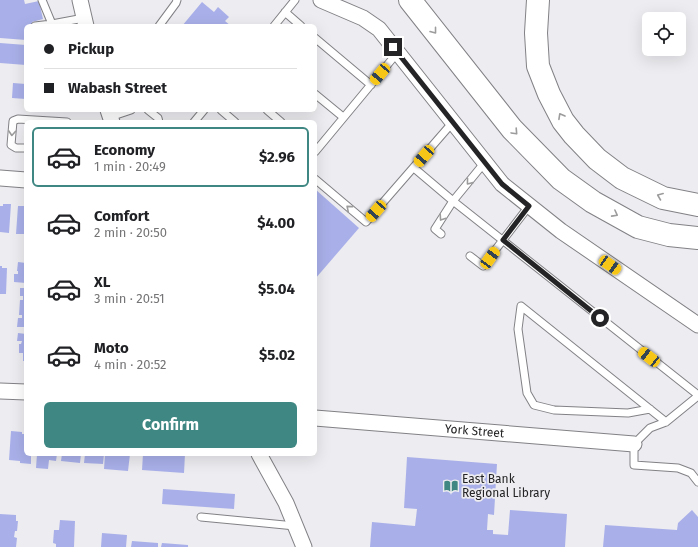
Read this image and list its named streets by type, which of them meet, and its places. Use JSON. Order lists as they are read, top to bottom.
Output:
{
  "streets": {
    "street": ["York Street"]
  },
  "places": {
    "library": ["East Bank Regional Library"]
  },
  "page": {
    "banner": ["Pickup", "Wabash Street"],
    "list": [
      {
        "name": "Economy",
        "note": "1 min · 20:49",
        "value": "$2.96"
      },
      {
        "name": "Comfort",
        "note": "2 min · 20:50",
        "value": "$4.00"
      },
      {
        "name": "XL",
        "note": "3 min · 20:51",
        "value": "$5.04"
      },
      {
        "name": "Moto",
        "note": "4 min · 20:52",
        "value": "$5.02"
      }
    ],
    "buttons": "Confirm"
  }
}
